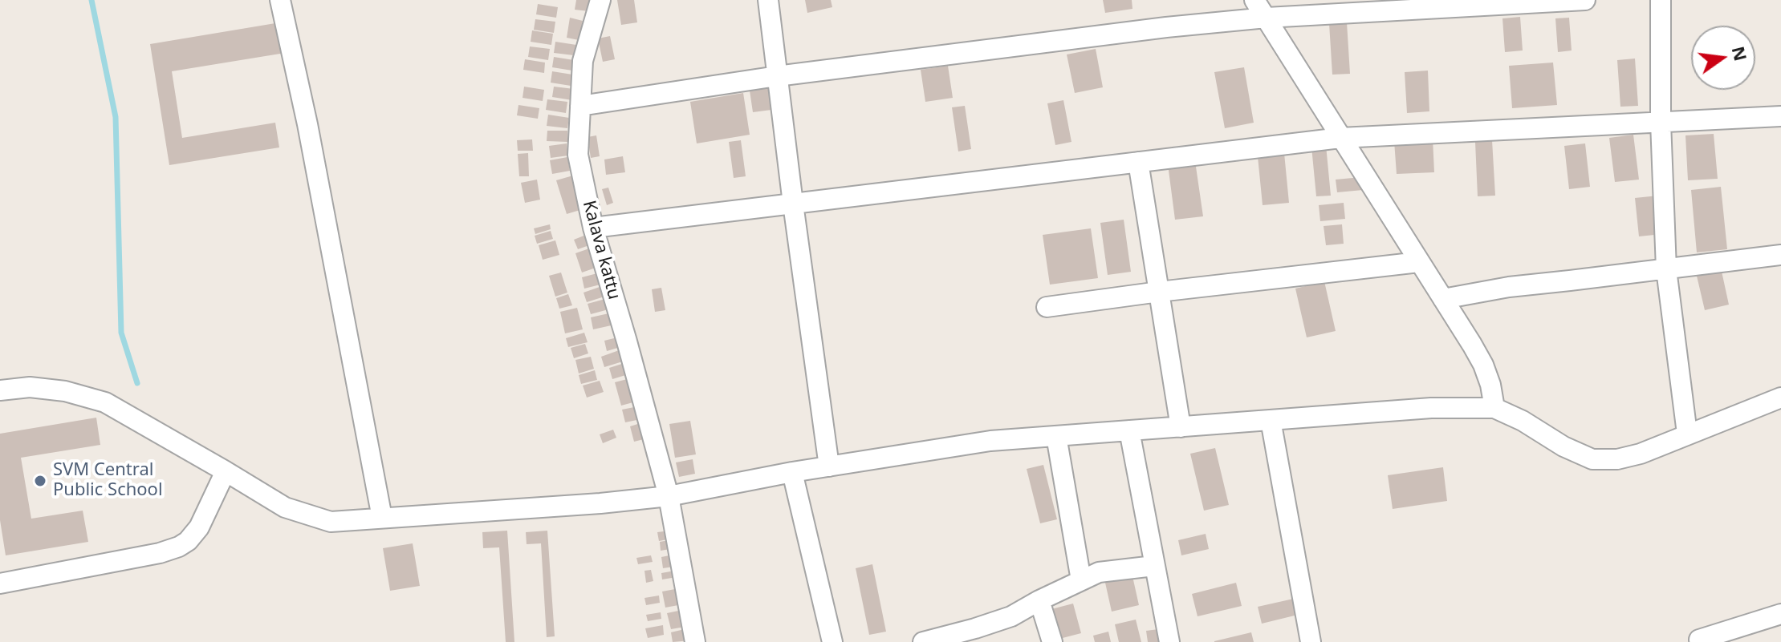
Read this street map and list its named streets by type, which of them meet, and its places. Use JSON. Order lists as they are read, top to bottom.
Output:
{
  "streets": {
    "street": ["Kalava kattu"]
  },
  "places": ["SVM Central Public School"],
  "north": "right"
}
